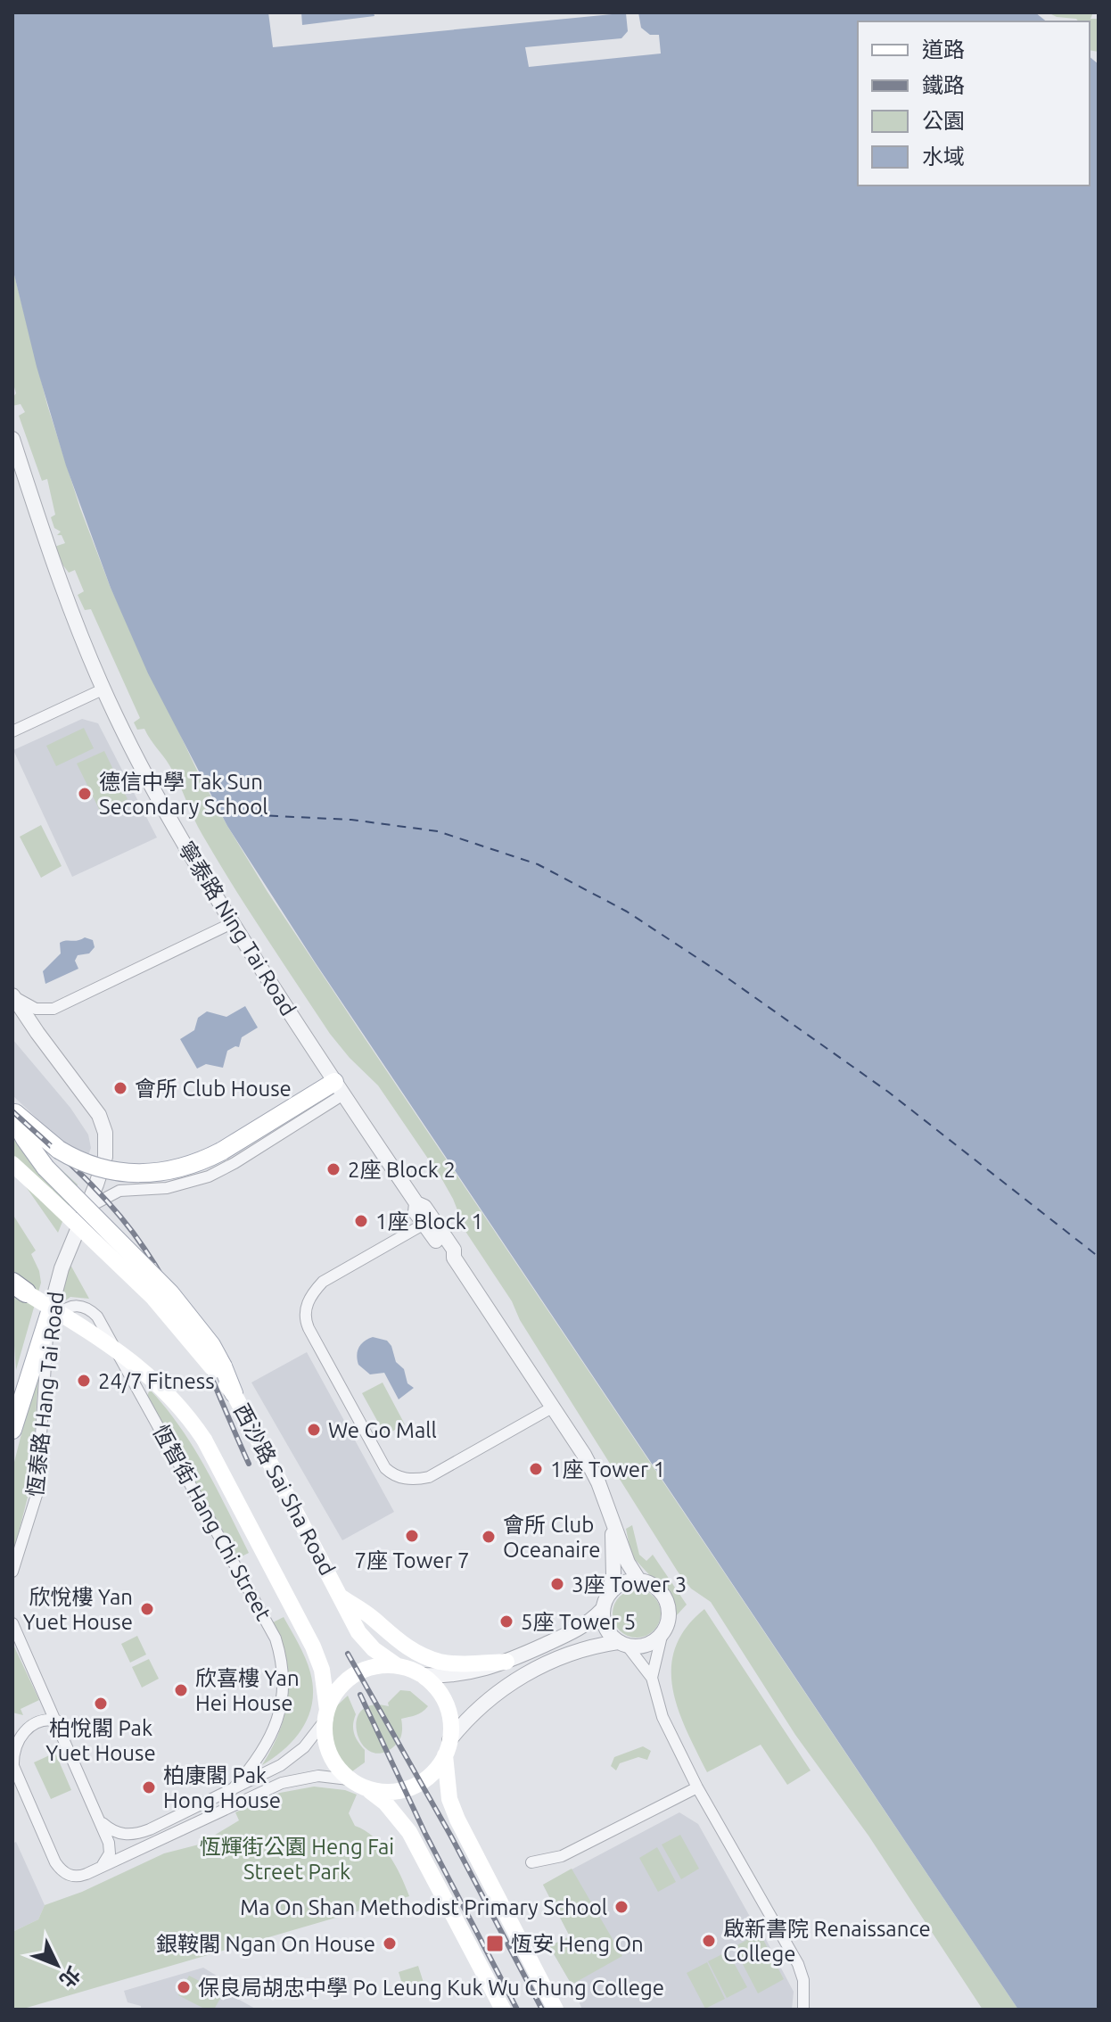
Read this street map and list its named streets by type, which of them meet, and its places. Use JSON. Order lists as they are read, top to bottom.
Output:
{
  "streets": {
    "main road": ["西沙路 Sai Sha Road"],
    "street": ["寧泰路 Ning Tai Road", "恆泰路 Hang Tai Road", "恆智街 Hang Chi Street"]
  },
  "crossings": [
    ["恆泰路 Hang Tai Road", "恆智街 Hang Chi Street"]
  ],
  "parks": ["恆輝街公園 Heng Fai Street Park"],
  "places": {
    "other": [
      "德信中學 Tak Sun Secondary School",
      "會所 Club House",
      "2座 Block 2",
      "1座 Block 1",
      "24/7 Fitness",
      "We Go Mall",
      "1座 Tower 1",
      "7座 Tower 7",
      "會所 Club Oceanaire",
      "3座 Tower 3",
      "欣悅樓 Yan Yuet House",
      "5座 Tower 5",
      "欣喜樓 Yan Hei House",
      "柏悅閣 Pak Yuet House",
      "柏康閣 Pak Hong House",
      "Ma On Shan Methodist Primary School",
      "啟新書院 Renaissance College",
      "銀鞍閣 Ngan On House",
      "保良局胡忠中學 Po Leung Kuk Wu Chung College"
    ],
    "transit": ["恆安 Heng On"]
  },
  "legend": [
    "道路",
    "鐵路",
    "公園",
    "水域"
  ],
  "north": "bottom right"
}
